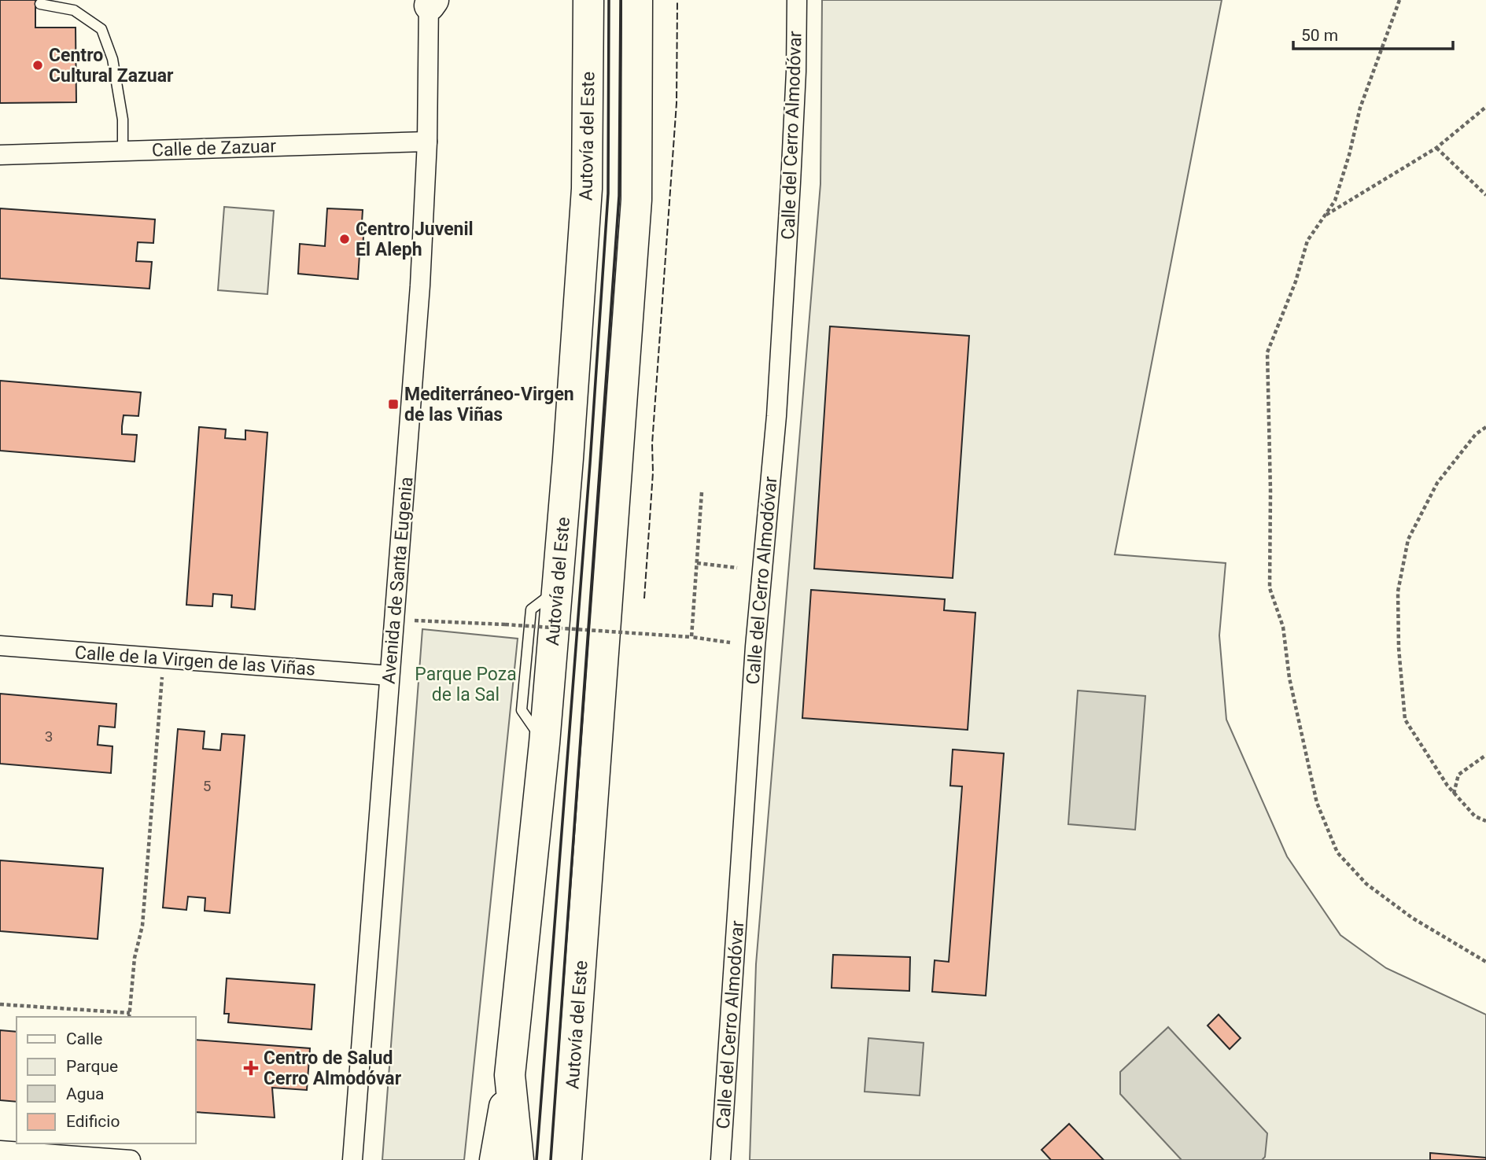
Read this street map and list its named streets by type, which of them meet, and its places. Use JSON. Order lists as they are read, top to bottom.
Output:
{
  "streets": {
    "highway": ["Autovía del Este"],
    "street": [
      "Calle del Cerro Almodóvar",
      "Calle de Zazuar",
      "Avenida de Santa Eugenia",
      "Calle de la Virgen de las Viñas"
    ]
  },
  "crossings": [
    ["Calle de Zazuar", "Avenida de Santa Eugenia"],
    ["Avenida de Santa Eugenia", "Calle de la Virgen de las Viñas"]
  ],
  "parks": ["Parque Poza de la Sal"],
  "places": {
    "other": ["Centro Cultural Zazuar", "Centro Juvenil El Aleph"],
    "transit": ["Mediterráneo-Virgen de las Viñas"],
    "health": ["Centro de Salud Cerro Almodóvar"]
  },
  "house_numbers": ["3", "5"],
  "legend": [
    "Calle",
    "Parque",
    "Agua",
    "Edificio"
  ],
  "scale_bar": "50 m"
}
